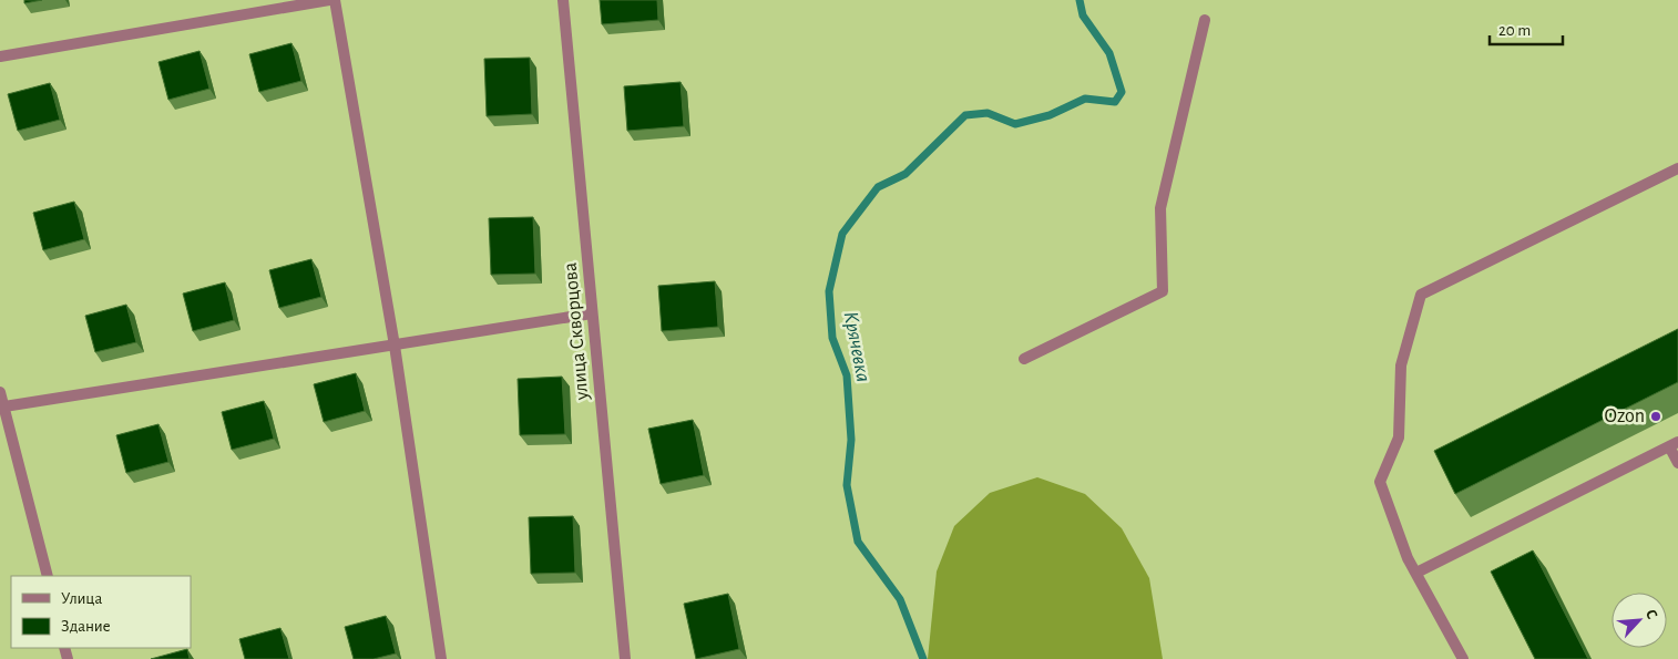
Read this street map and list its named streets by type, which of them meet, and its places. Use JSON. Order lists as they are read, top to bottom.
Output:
{
  "streets": {
    "street": ["улица Скворцова"]
  },
  "water": ["Крячевка"],
  "places": ["Ozon"],
  "legend": ["Улица", "Здание"],
  "scale_bar": "20 m",
  "north": "top right"
}
